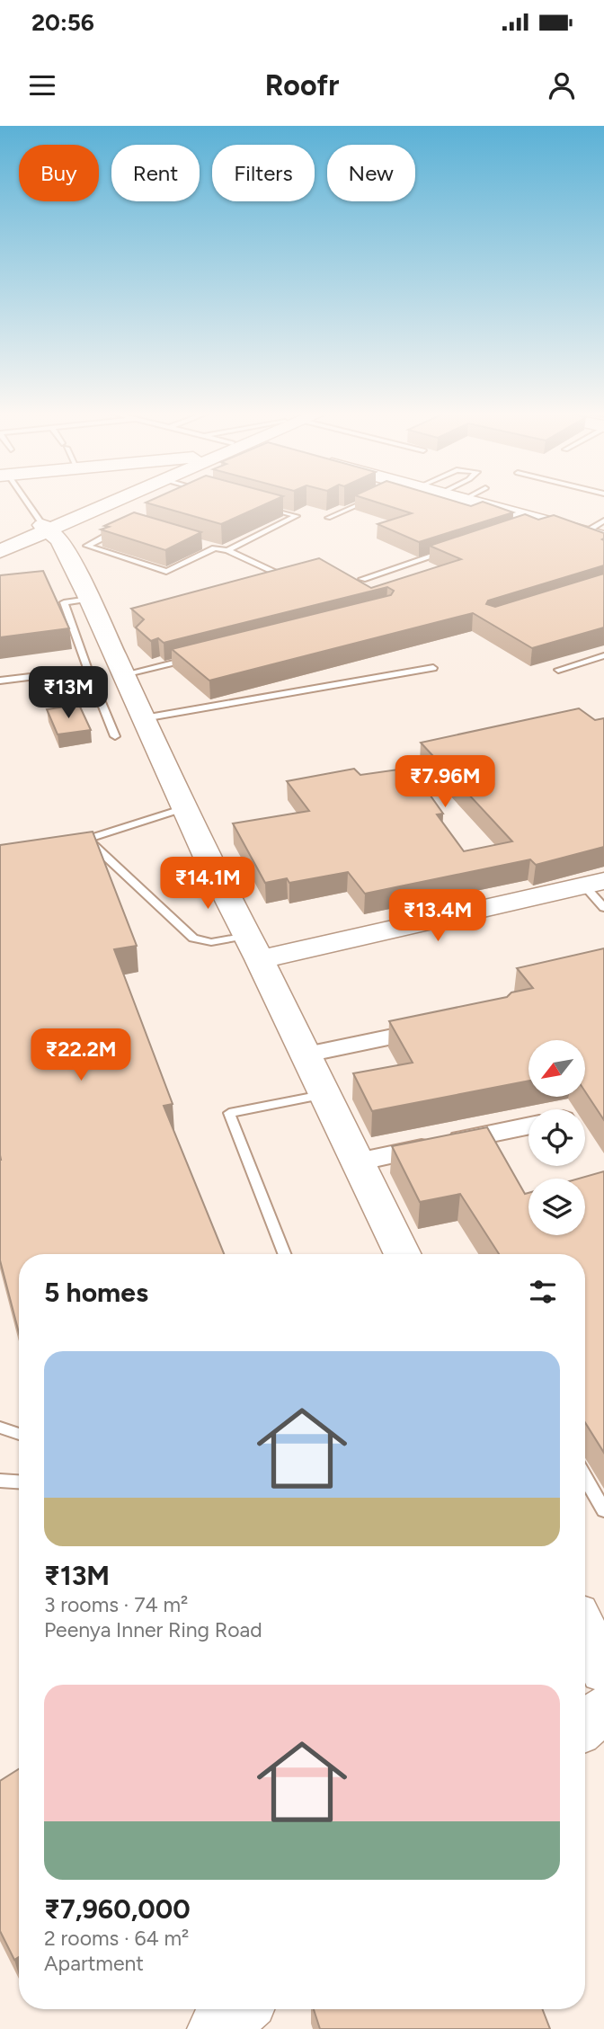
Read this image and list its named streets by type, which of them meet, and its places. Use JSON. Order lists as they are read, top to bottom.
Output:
{
  "north": "bottom left",
  "page": {
    "status": "20:56",
    "header": "Roofr",
    "chip": [
      "Buy",
      "Rent",
      "Filters",
      "New"
    ],
    "price": [
      "₹13M",
      "₹7.96M",
      "₹14.1M",
      "₹13.4M",
      "₹22.2M"
    ],
    "heading": "5 homes",
    "list": [
      {
        "name": "₹13M",
        "note": "3 rooms · 74 m² · Peenya Inner Ring Road"
      },
      {
        "name": "₹7,960,000",
        "note": "2 rooms · 64 m² · Apartment"
      }
    ]
  }
}
